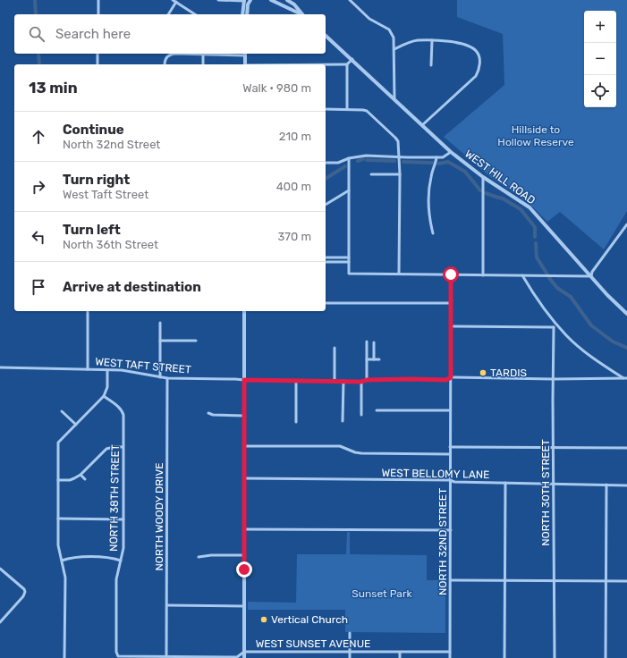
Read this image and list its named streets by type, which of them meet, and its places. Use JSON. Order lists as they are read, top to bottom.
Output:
{
  "streets": {
    "street": [
      "WEST HILL ROAD",
      "WEST TAFT STREET",
      "WEST BELLOMY LANE",
      "NORTH 30TH STREET",
      "NORTH 38TH STREET",
      "NORTH WOODY DRIVE",
      "NORTH 32ND STREET",
      "WEST SUNSET AVENUE"
    ]
  },
  "crossings": [
    ["WEST TAFT STREET", "NORTH 30TH STREET"],
    ["WEST TAFT STREET", "NORTH WOODY DRIVE"],
    ["WEST TAFT STREET", "NORTH 32ND STREET"],
    ["WEST BELLOMY LANE", "NORTH 30TH STREET"],
    ["WEST BELLOMY LANE", "NORTH 32ND STREET"],
    ["NORTH 38TH STREET", "WEST SUNSET AVENUE"],
    ["NORTH WOODY DRIVE", "WEST SUNSET AVENUE"],
    ["NORTH 32ND STREET", "WEST SUNSET AVENUE"]
  ],
  "parks": ["Hillside to Hollow Reserve", "Sunset Park"],
  "places": ["TARDIS", "Vertical Church"],
  "page": {
    "map_buttons": ["+", "−"],
    "search": "Search here",
    "heading": ["13 min", "Walk · 980 m"],
    "list": [
      ["Continue", "North 32nd Street", "210 m"],
      ["Turn right", "West Taft Street", "400 m"],
      ["Turn left", "North 36th Street", "370 m"],
      "Arrive at destination"
    ]
  }
}
